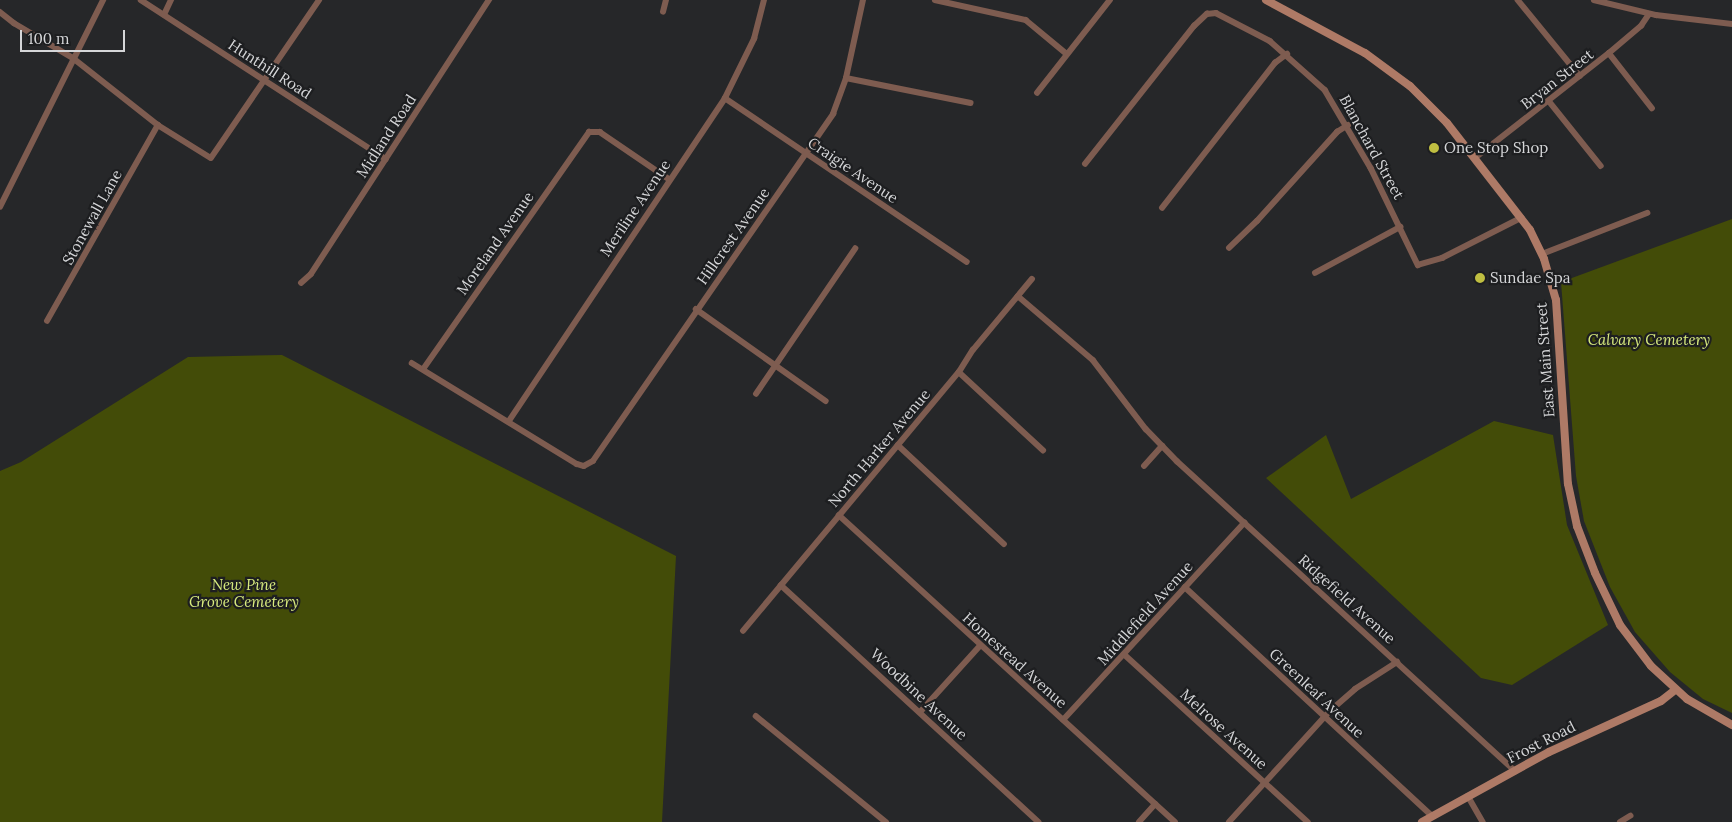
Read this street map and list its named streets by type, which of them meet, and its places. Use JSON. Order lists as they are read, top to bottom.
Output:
{
  "streets": {
    "main road": ["East Main Street", "Frost Road"],
    "street": [
      "Hunthill Road",
      "Bryan Street",
      "Midland Road",
      "Blanchard Street",
      "Craigie Avenue",
      "Meriline Avenue",
      "Stonewall Lane",
      "Hillcrest Avenue",
      "Moreland Avenue",
      "North Harker Avenue",
      "Ridgefield Avenue",
      "Middlefield Avenue",
      "Homestead Avenue",
      "Greenleaf Avenue",
      "Woodbine Avenue",
      "Melrose Avenue"
    ]
  },
  "crossings": [
    ["Hunthill Road", "Midland Road"],
    ["Bryan Street", "East Main Street"],
    ["Blanchard Street", "East Main Street"],
    ["Craigie Avenue", "Meriline Avenue"],
    ["Craigie Avenue", "Hillcrest Avenue"],
    ["Meriline Avenue", "Hillcrest Avenue"],
    ["Meriline Avenue", "Moreland Avenue"],
    ["East Main Street", "Frost Road"],
    ["North Harker Avenue", "Ridgefield Avenue"],
    ["North Harker Avenue", "Homestead Avenue"],
    ["North Harker Avenue", "Woodbine Avenue"],
    ["Ridgefield Avenue", "Middlefield Avenue"],
    ["Ridgefield Avenue", "Frost Road"],
    ["Middlefield Avenue", "Homestead Avenue"],
    ["Middlefield Avenue", "Greenleaf Avenue"],
    ["Middlefield Avenue", "Melrose Avenue"],
    ["Greenleaf Avenue", "Frost Road"]
  ],
  "parks": ["Calvary Cemetery", "New Pine Grove Cemetery"],
  "places": ["One Stop Shop", "Sundae Spa"],
  "scale_bar": "100 m"
}
